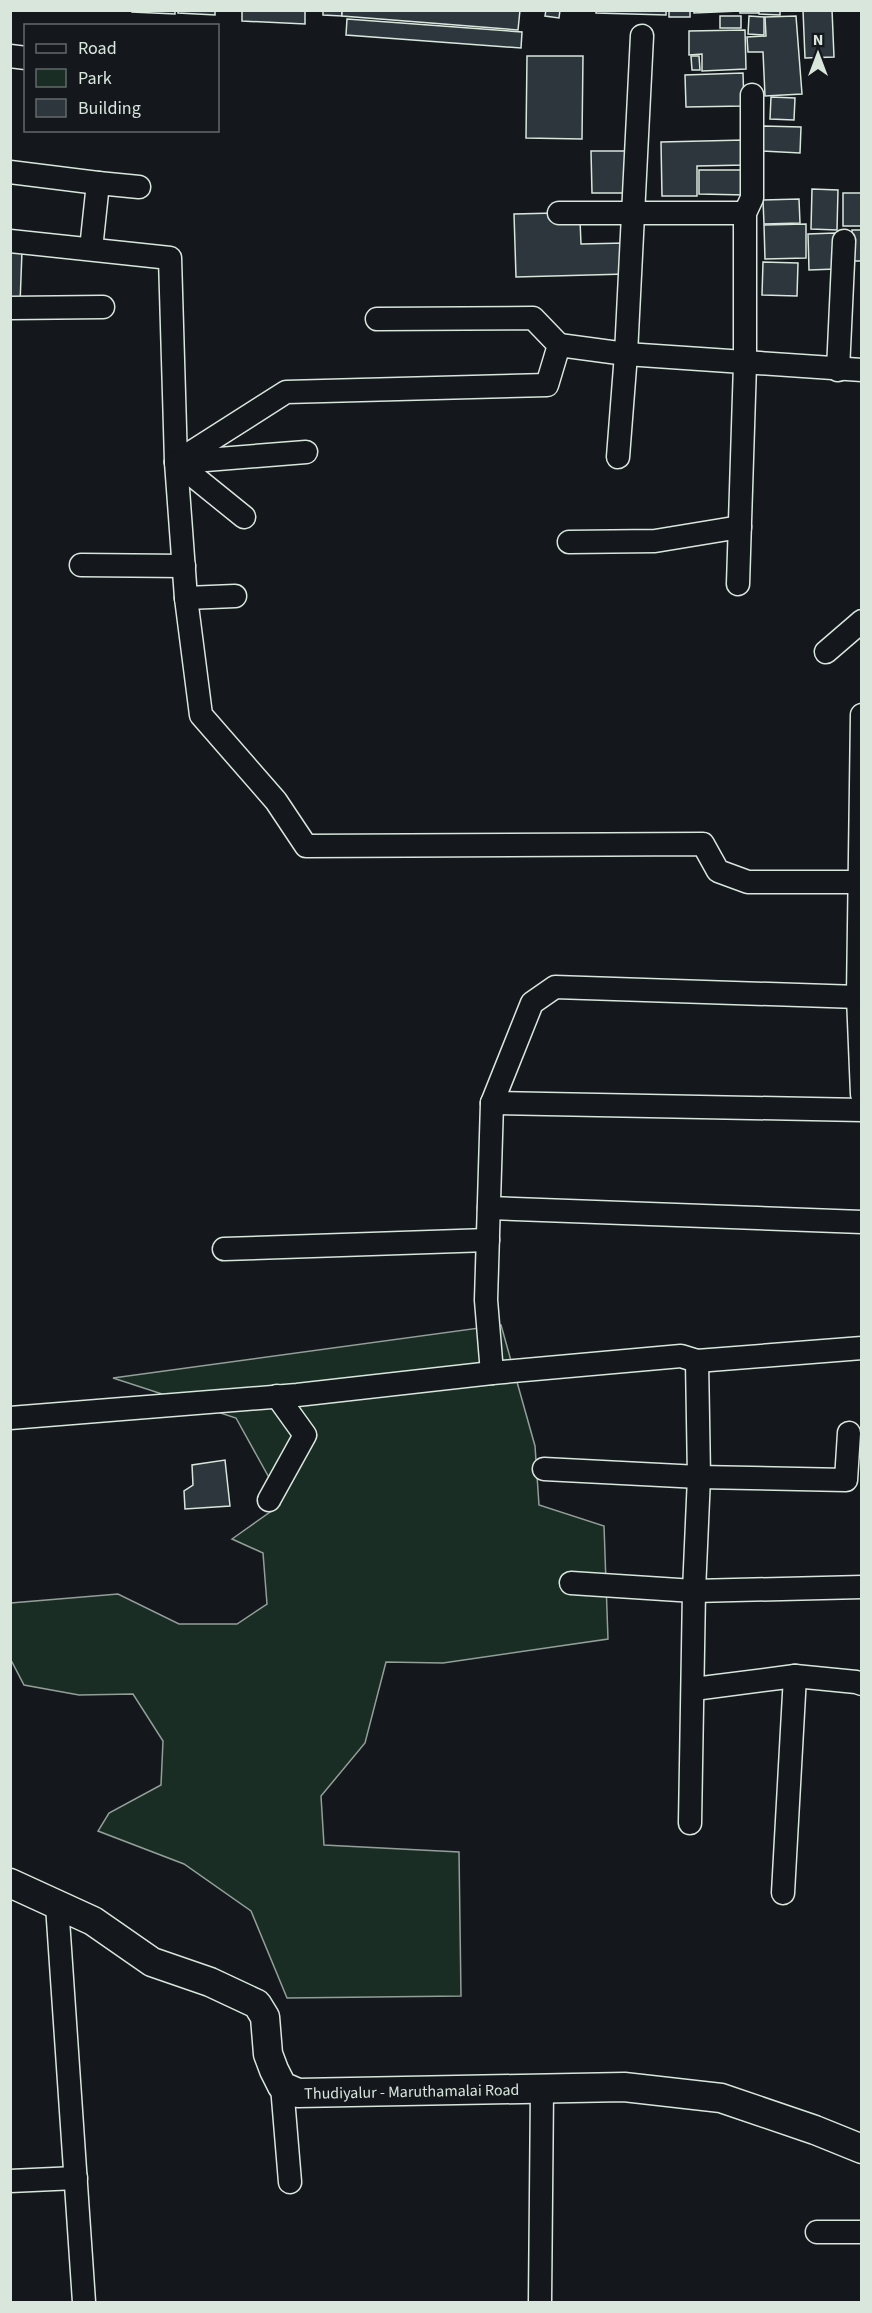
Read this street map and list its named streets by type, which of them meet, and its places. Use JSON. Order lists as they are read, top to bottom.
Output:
{
  "streets": {
    "main road": ["Thudiyalur - Maruthamalai Road"]
  },
  "legend": ["Road", "Park", "Building"],
  "north": "top"
}
